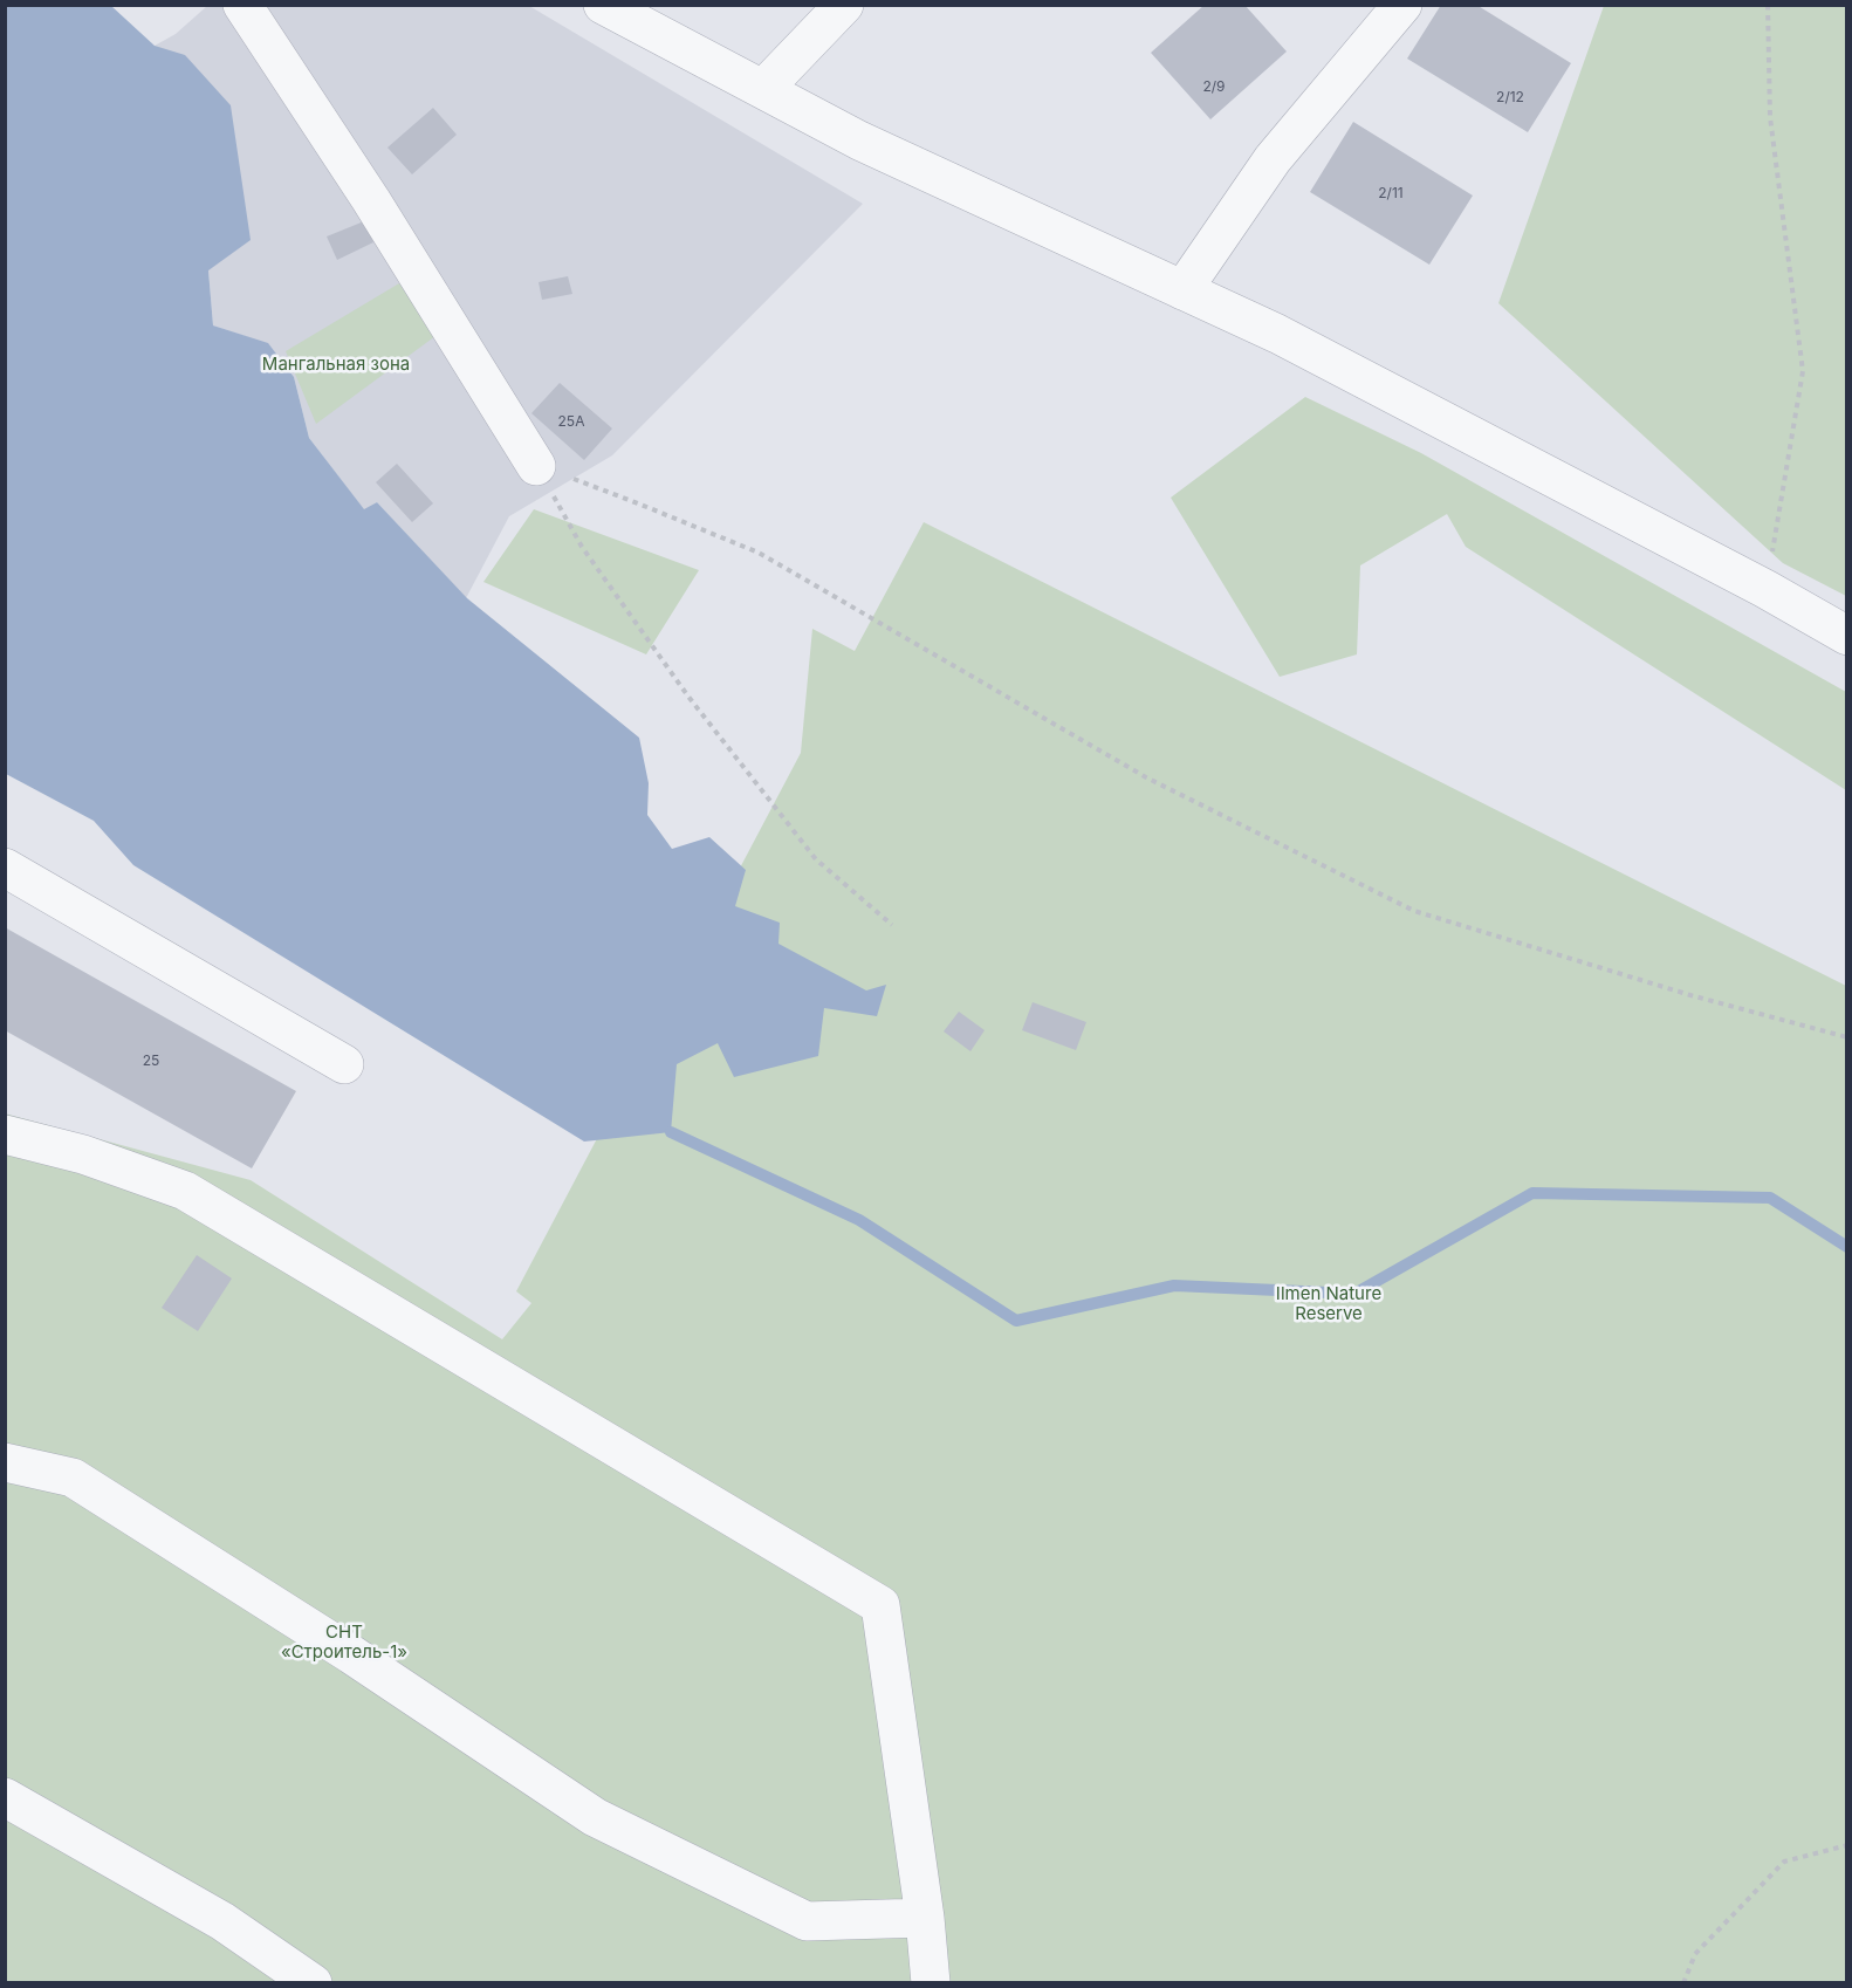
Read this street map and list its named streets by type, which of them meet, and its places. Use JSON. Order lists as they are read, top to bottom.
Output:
{
  "parks": ["Мангальная зона", "Ilmen Nature Reserve", "СНТ «Строитель-1»"],
  "house_numbers": [
    "2/9",
    "2/12",
    "2/11",
    "25А",
    "25"
  ]
}
